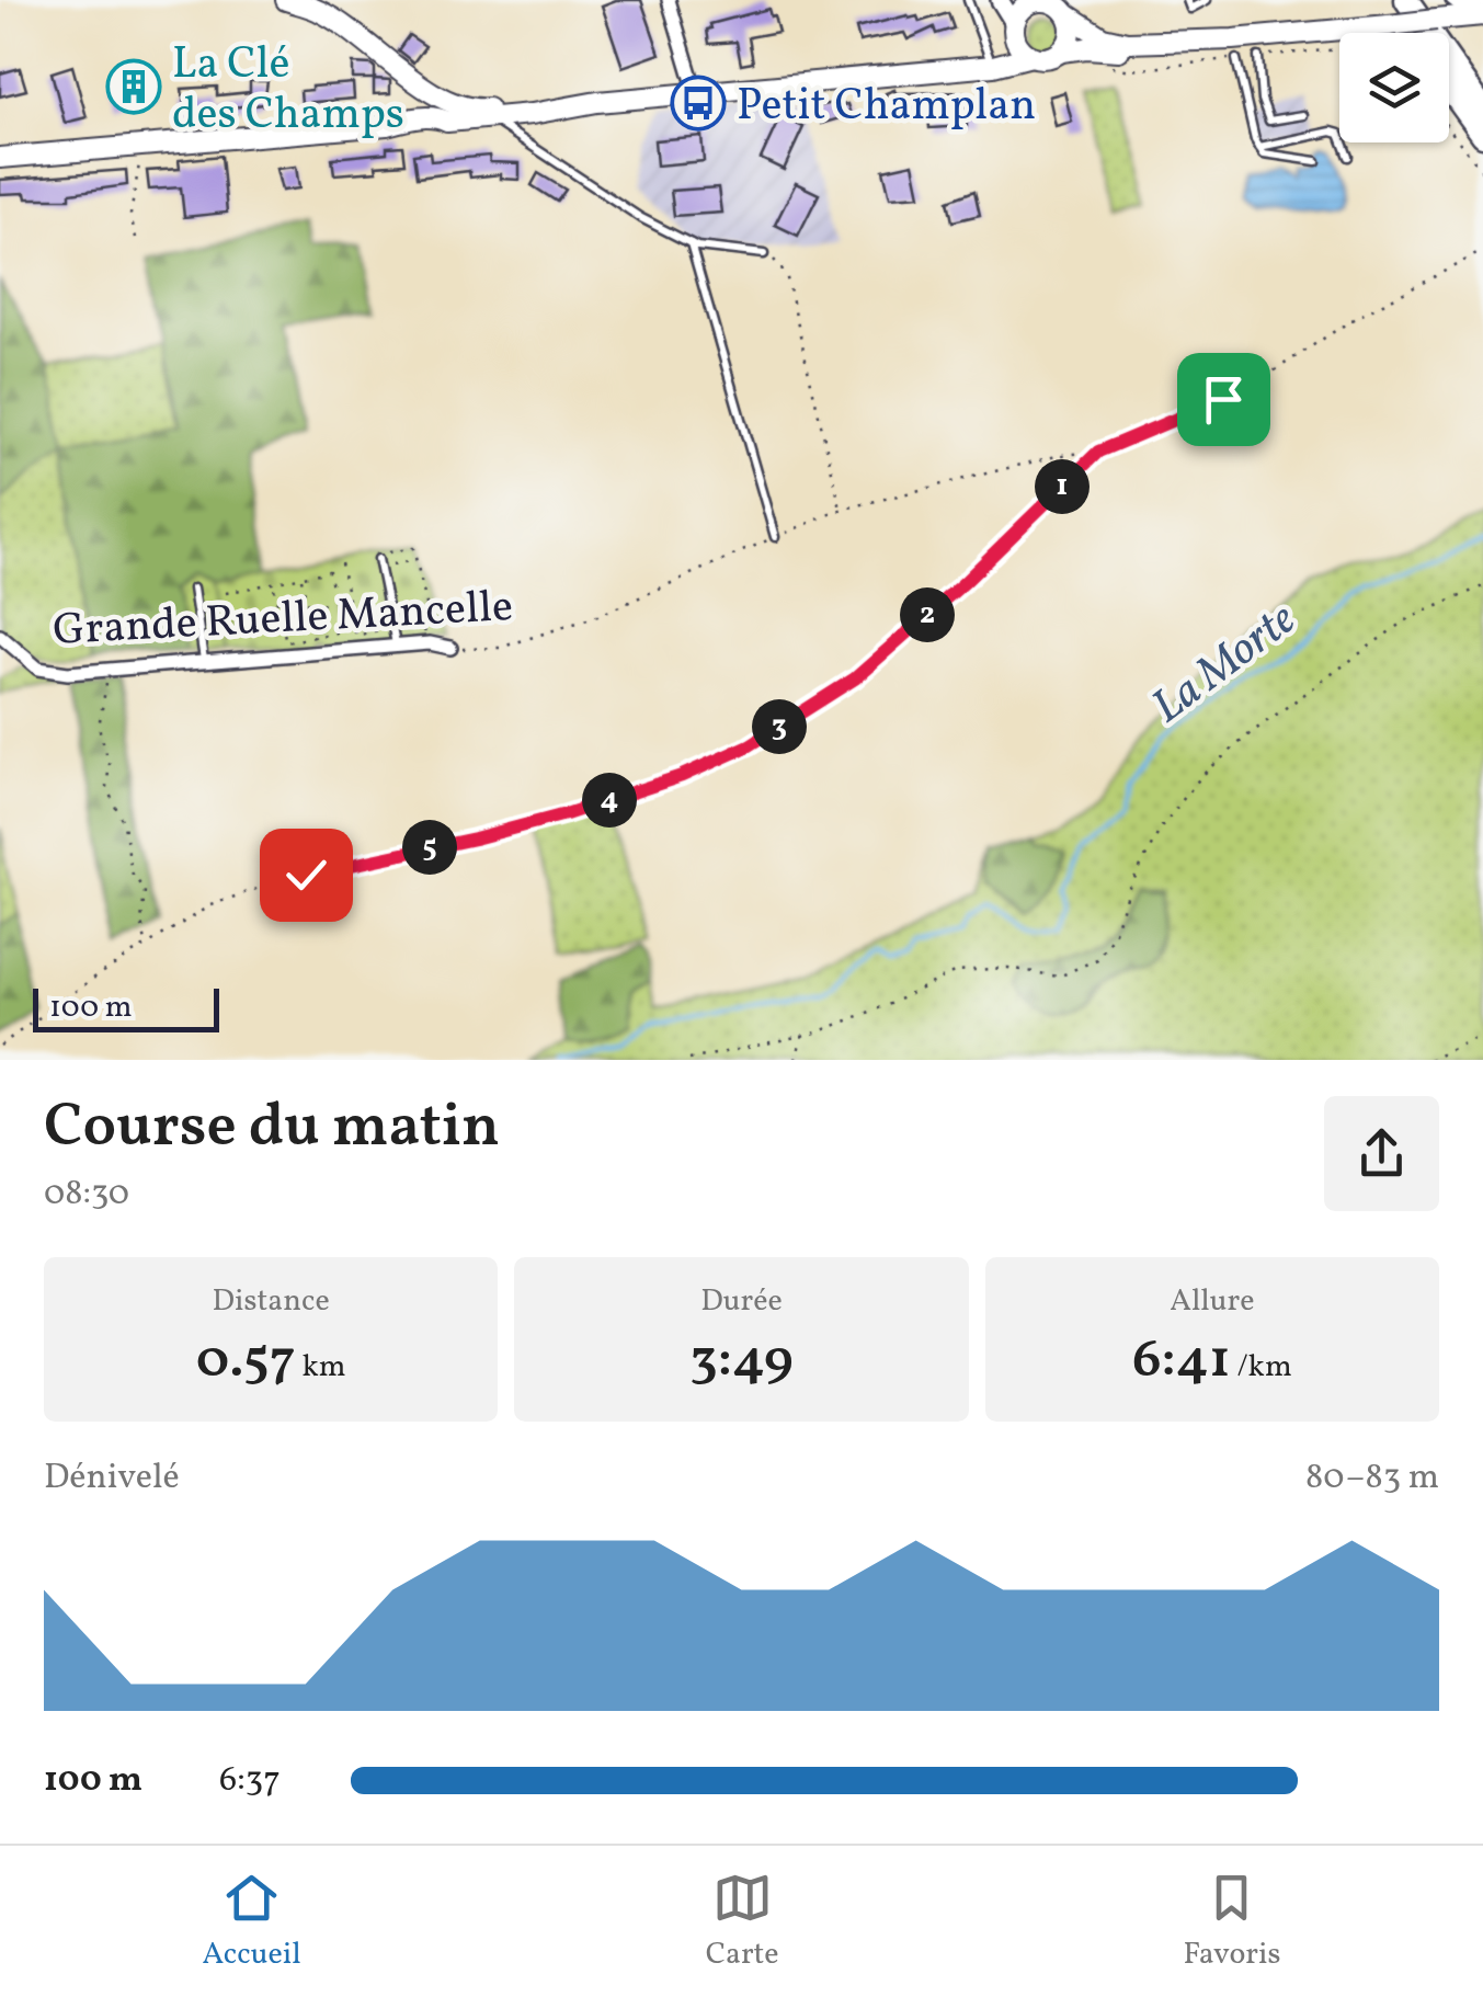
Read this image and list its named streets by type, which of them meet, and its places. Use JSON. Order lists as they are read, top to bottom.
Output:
{
  "streets": {
    "street": ["Grande Ruelle Mancelle"]
  },
  "water": ["La Morte"],
  "places": {
    "building": ["La Clé des Champs"],
    "bus stop": ["Petit Champlan"]
  },
  "scale_bar": "100 m",
  "page": {
    "pins": [
      "1",
      "2",
      "3",
      "4",
      "5"
    ],
    "scale": "100 m",
    "heading": ["Course du matin", "08:30"],
    "stats": [
      ["Distance", "0.57 km"],
      ["Durée", "3:49"],
      ["Allure", "6:41 /km"]
    ],
    "chart": ["Dénivelé", "80–83 m"],
    "list": [
      {
        "name": "100 m",
        "note": "6:37"
      }
    ],
    "tabs": ["Accueil", "Carte", "Favoris"]
  }
}
